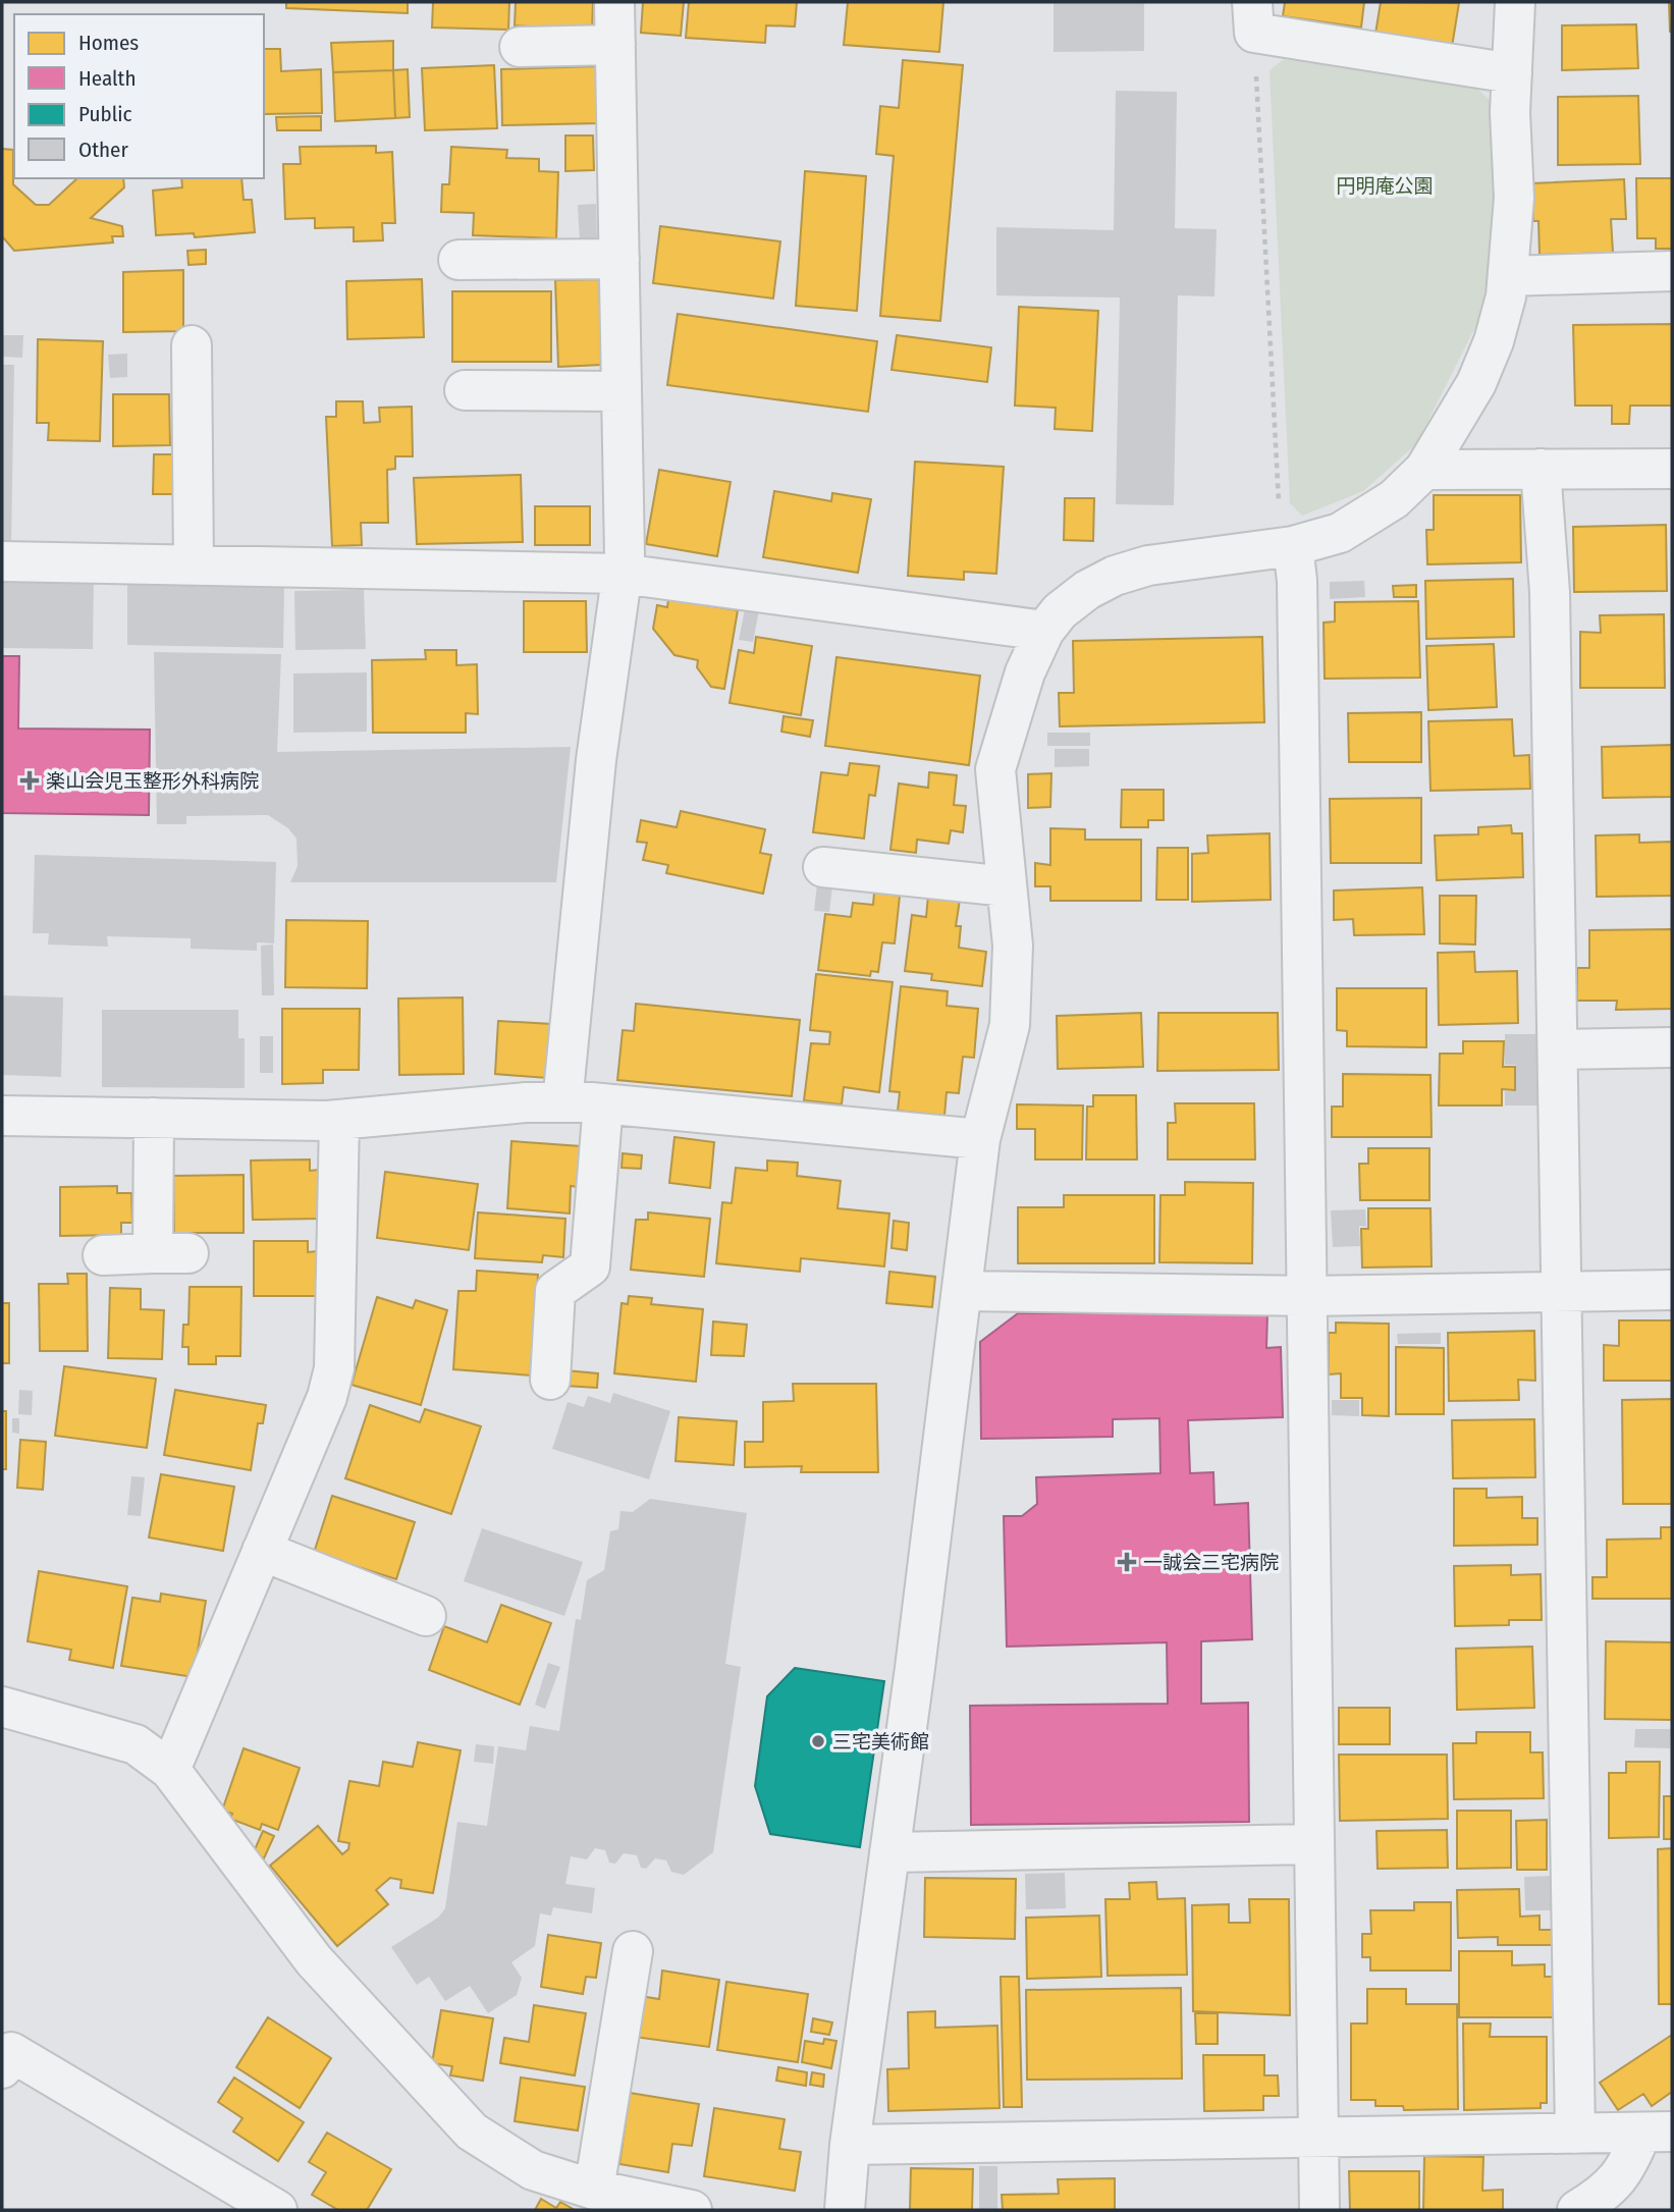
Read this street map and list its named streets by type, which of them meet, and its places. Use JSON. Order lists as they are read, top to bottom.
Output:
{
  "parks": ["円明庵公園"],
  "places": {
    "health": ["楽山会児玉整形外科病院", "一誠会三宅病院"],
    "other": ["三宅美術館"]
  },
  "legend": [
    "Homes",
    "Health",
    "Public",
    "Other"
  ]
}
